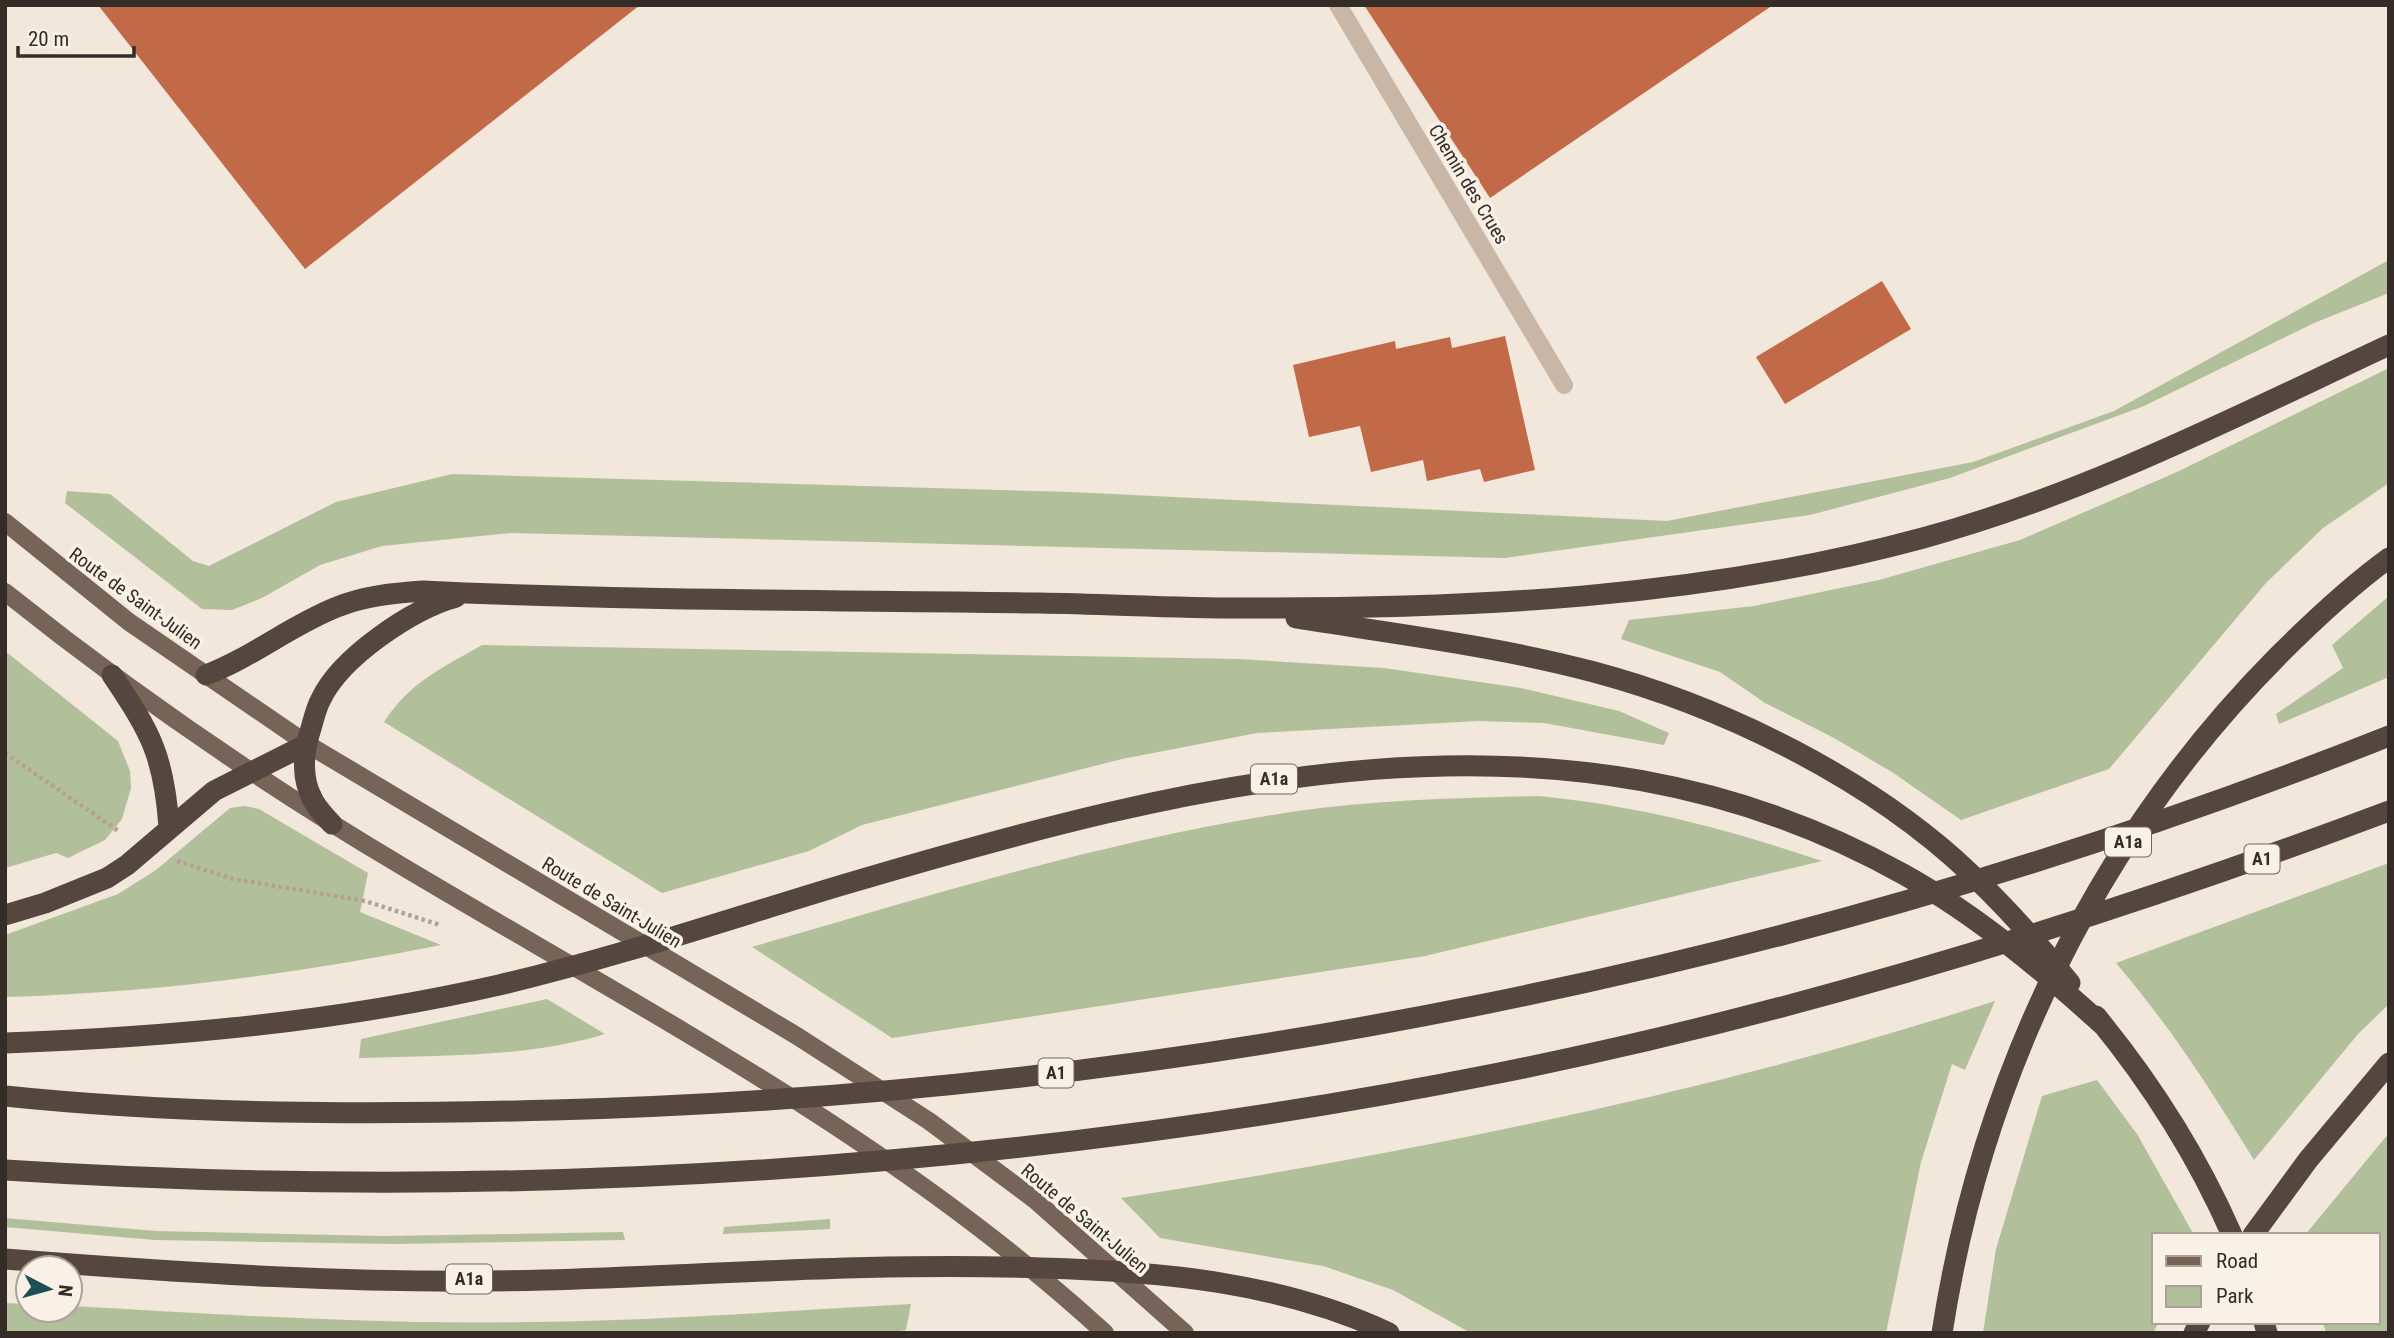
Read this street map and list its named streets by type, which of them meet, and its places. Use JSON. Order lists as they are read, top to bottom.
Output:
{
  "streets": {
    "highway": ["A1a", "A1"],
    "main road": ["Route de Saint-Julien"],
    "street": ["Chemin des Crues"]
  },
  "legend": ["Road", "Park"],
  "scale_bar": "20 m",
  "north": "right"
}
